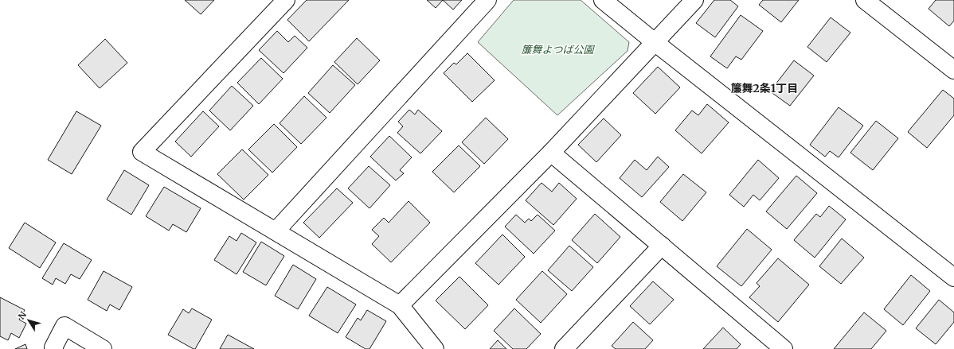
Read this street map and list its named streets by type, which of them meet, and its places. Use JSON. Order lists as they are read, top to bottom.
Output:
{
  "districts": ["簾舞2条1丁目"],
  "parks": ["簾舞よつば公園"],
  "north": "top left"
}
